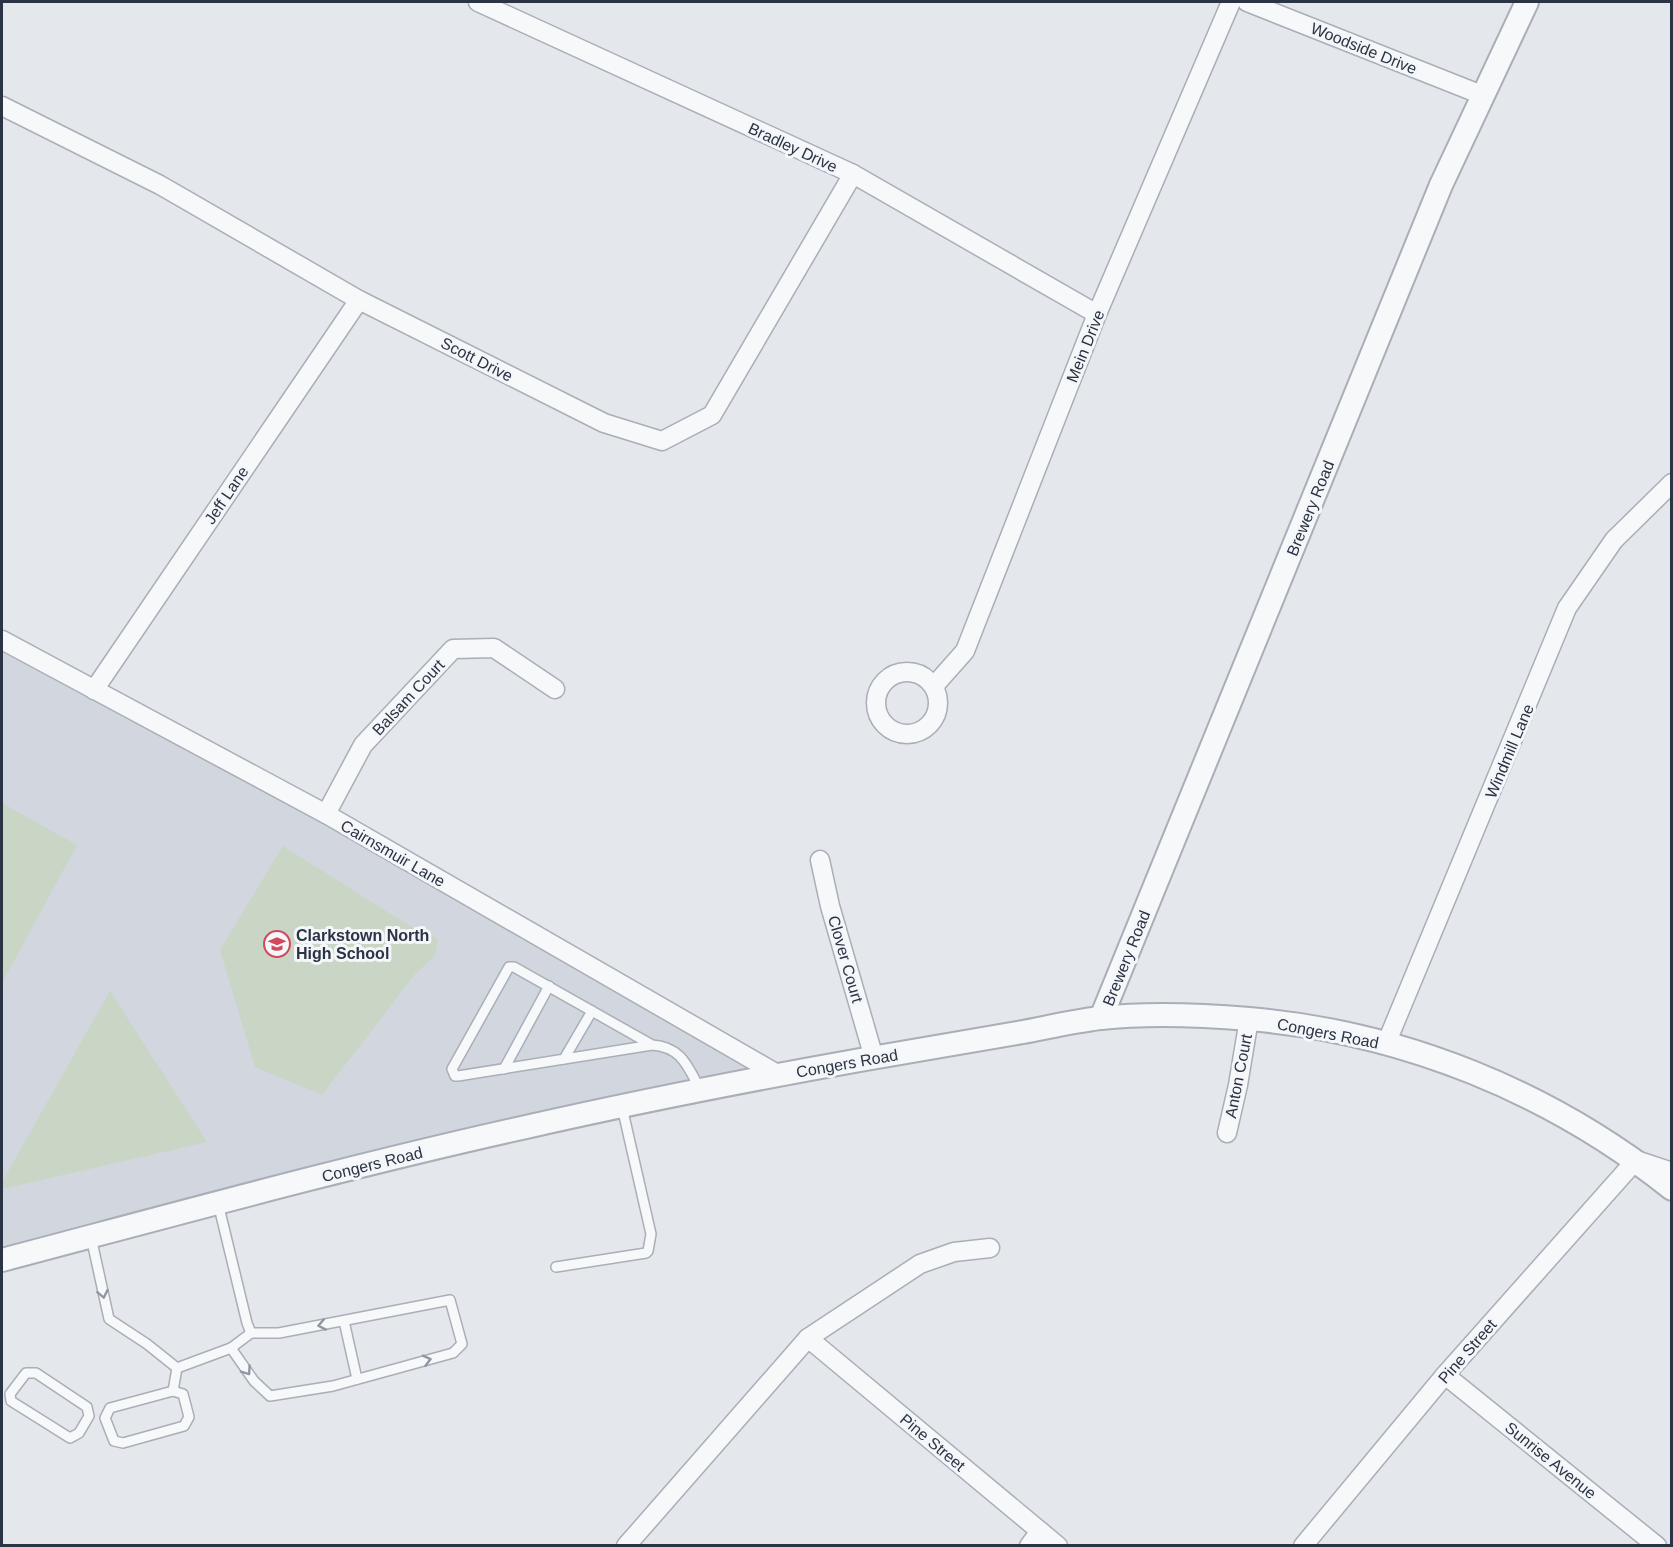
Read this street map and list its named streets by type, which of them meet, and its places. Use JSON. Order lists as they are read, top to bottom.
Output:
{
  "streets": {
    "street": [
      "Woodside Drive",
      "Bradley Drive",
      "Mein Drive",
      "Scott Drive",
      "Jeff Lane",
      "Brewery Road",
      "Balsam Court",
      "Windmill Lane",
      "Cairnsmuir Lane",
      "Clover Court",
      "Congers Road",
      "Anton Court",
      "Pine Street",
      "Sunrise Avenue"
    ]
  },
  "crossings": [
    ["Woodside Drive", "Brewery Road"],
    ["Bradley Drive", "Mein Drive"],
    ["Bradley Drive", "Scott Drive"],
    ["Scott Drive", "Jeff Lane"],
    ["Jeff Lane", "Cairnsmuir Lane"],
    ["Brewery Road", "Congers Road"],
    ["Balsam Court", "Cairnsmuir Lane"],
    ["Windmill Lane", "Congers Road"],
    ["Cairnsmuir Lane", "Congers Road"],
    ["Clover Court", "Congers Road"],
    ["Congers Road", "Anton Court"],
    ["Congers Road", "Pine Street"],
    ["Pine Street", "Sunrise Avenue"]
  ],
  "places": {
    "school or university": ["Clarkstown North High School"]
  }
}
